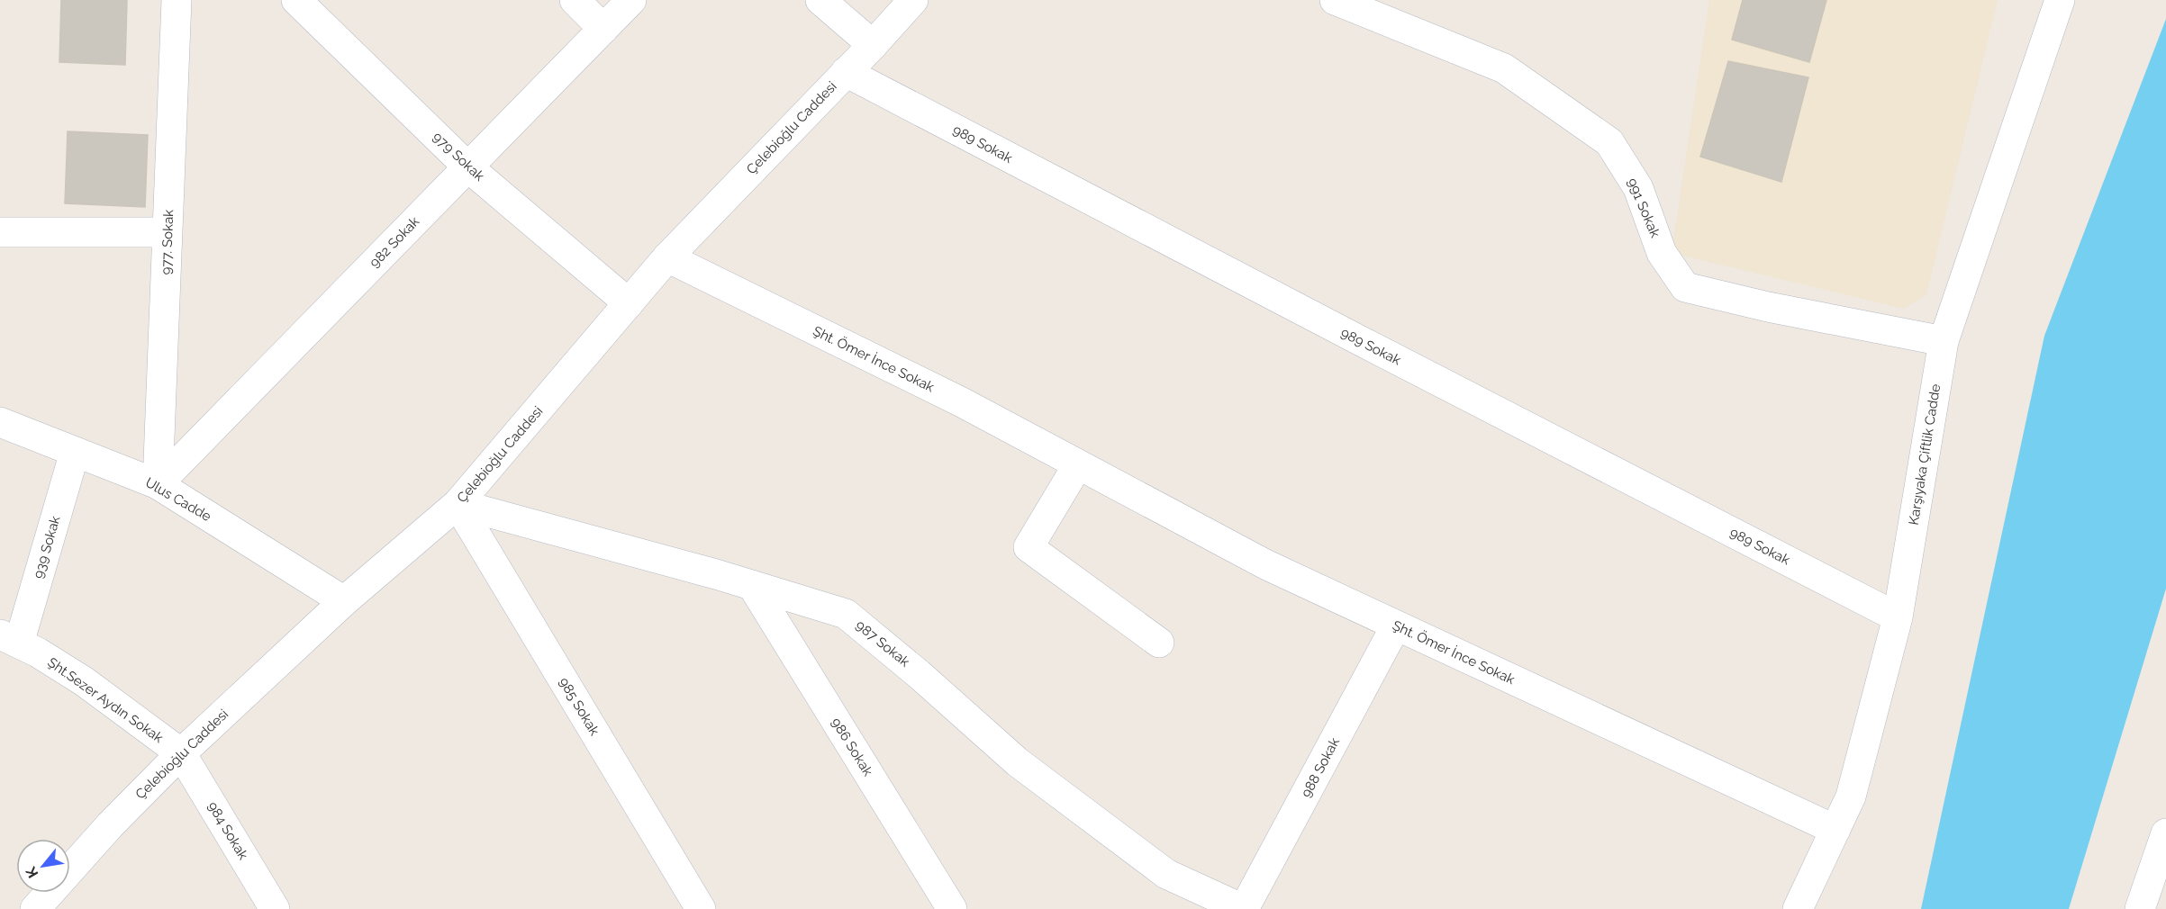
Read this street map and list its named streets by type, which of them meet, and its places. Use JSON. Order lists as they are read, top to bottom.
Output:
{
  "streets": {
    "street": [
      "Çelebioğlu Caddesi",
      "989 Sokak",
      "979 Sokak",
      "991 Sokak",
      "977. Sokak",
      "982 Sokak",
      "Şht. Ömer İnce Sokak",
      "Karşıyaka Çiftlik Cadde",
      "Ulus Cadde",
      "939 Sokak",
      "987 Sokak",
      "Şht.Sezer Aydın Sokak",
      "985 Sokak",
      "986 Sokak",
      "988 Sokak",
      "984 Sokak"
    ]
  },
  "crossings": [
    ["Çelebioğlu Caddesi", "989 Sokak"],
    ["Çelebioğlu Caddesi", "979 Sokak"],
    ["Çelebioğlu Caddesi", "Şht. Ömer İnce Sokak"],
    ["Çelebioğlu Caddesi", "Ulus Cadde"],
    ["Çelebioğlu Caddesi", "987 Sokak"],
    ["Çelebioğlu Caddesi", "Şht.Sezer Aydın Sokak"],
    ["Çelebioğlu Caddesi", "985 Sokak"],
    ["Çelebioğlu Caddesi", "984 Sokak"],
    ["989 Sokak", "Karşıyaka Çiftlik Cadde"],
    ["979 Sokak", "982 Sokak"],
    ["991 Sokak", "Karşıyaka Çiftlik Cadde"],
    ["977. Sokak", "982 Sokak"],
    ["977. Sokak", "Ulus Cadde"],
    ["982 Sokak", "Ulus Cadde"],
    ["Şht. Ömer İnce Sokak", "Karşıyaka Çiftlik Cadde"],
    ["Şht. Ömer İnce Sokak", "988 Sokak"],
    ["Ulus Cadde", "939 Sokak"],
    ["939 Sokak", "Şht.Sezer Aydın Sokak"],
    ["987 Sokak", "985 Sokak"],
    ["987 Sokak", "986 Sokak"],
    ["987 Sokak", "988 Sokak"],
    ["Şht.Sezer Aydın Sokak", "984 Sokak"]
  ],
  "north": "bottom left"
}
